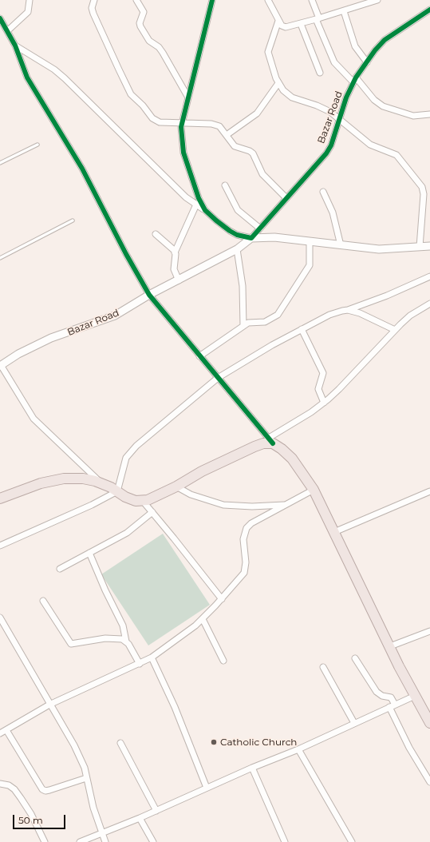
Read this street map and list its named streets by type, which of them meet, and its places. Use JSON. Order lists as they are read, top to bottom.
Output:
{
  "streets": {
    "street": ["Bazar Road"]
  },
  "places": ["Catholic Church"],
  "scale_bar": "50 m"
}
